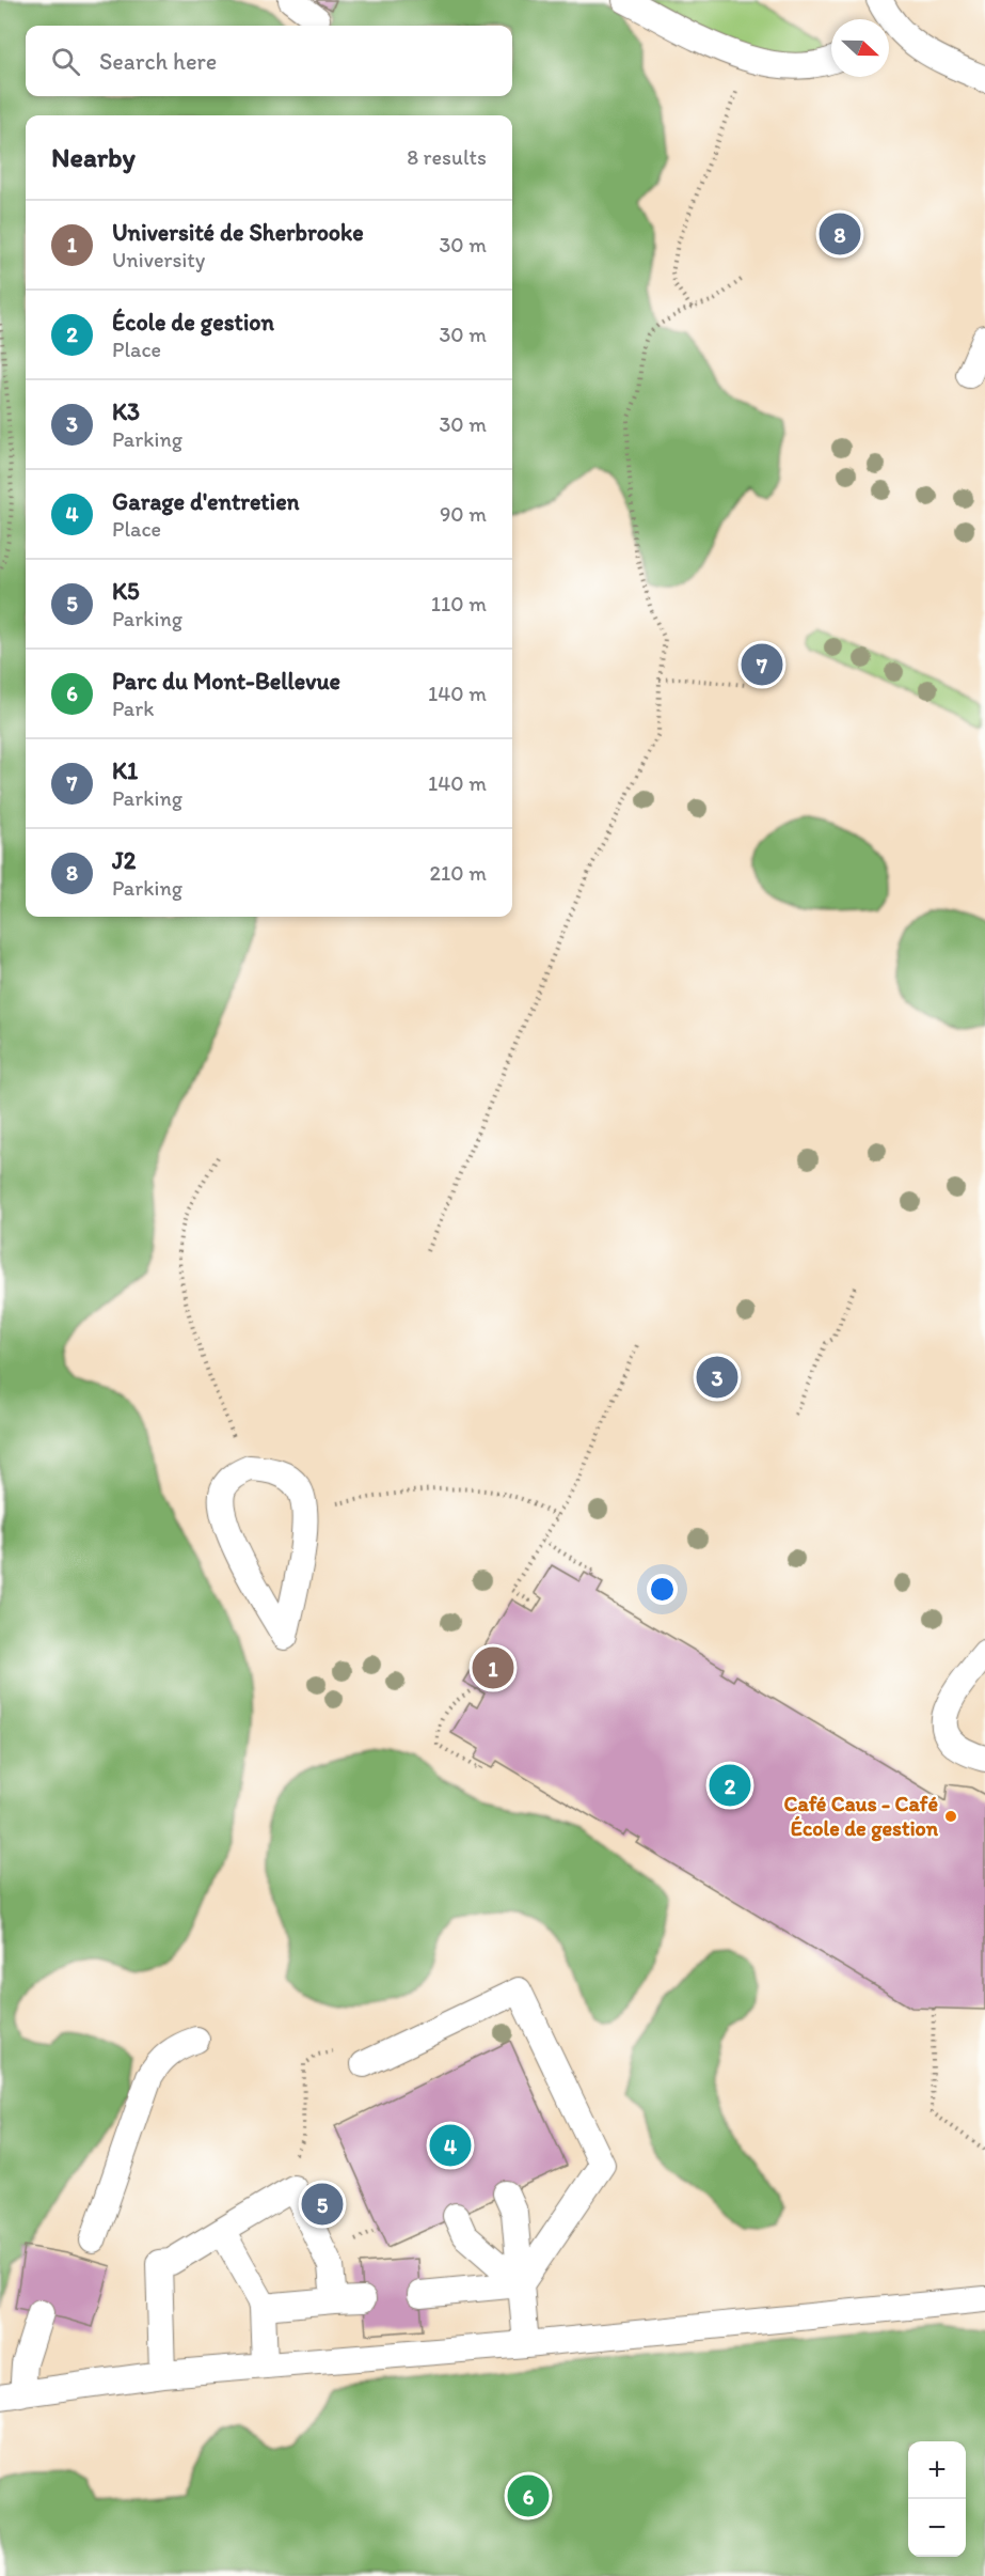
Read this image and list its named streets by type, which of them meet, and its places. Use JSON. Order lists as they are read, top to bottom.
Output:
{
  "places": ["Café Caus - Café École de gestion"],
  "north": "right",
  "page": {
    "search": "Search here",
    "heading": ["Nearby", "8 results"],
    "list": [
      {
        "mark": "1",
        "name": "Université de Sherbrooke",
        "note": "University",
        "value": "30 m"
      },
      {
        "mark": "2",
        "name": "École de gestion",
        "note": "Place",
        "value": "30 m"
      },
      {
        "mark": "3",
        "name": "K3",
        "note": "Parking",
        "value": "30 m"
      },
      {
        "mark": "4",
        "name": "Garage d'entretien",
        "note": "Place",
        "value": "90 m"
      },
      {
        "mark": "5",
        "name": "K5",
        "note": "Parking",
        "value": "110 m"
      },
      {
        "mark": "6",
        "name": "Parc du Mont-Bellevue",
        "note": "Park",
        "value": "140 m"
      },
      {
        "mark": "7",
        "name": "K1",
        "note": "Parking",
        "value": "140 m"
      },
      {
        "mark": "8",
        "name": "J2",
        "note": "Parking",
        "value": "210 m"
      }
    ],
    "pins": [
      "8",
      "7",
      "3",
      "1",
      "2",
      "4",
      "5",
      "6"
    ],
    "map_buttons": ["+", "−"]
  }
}
